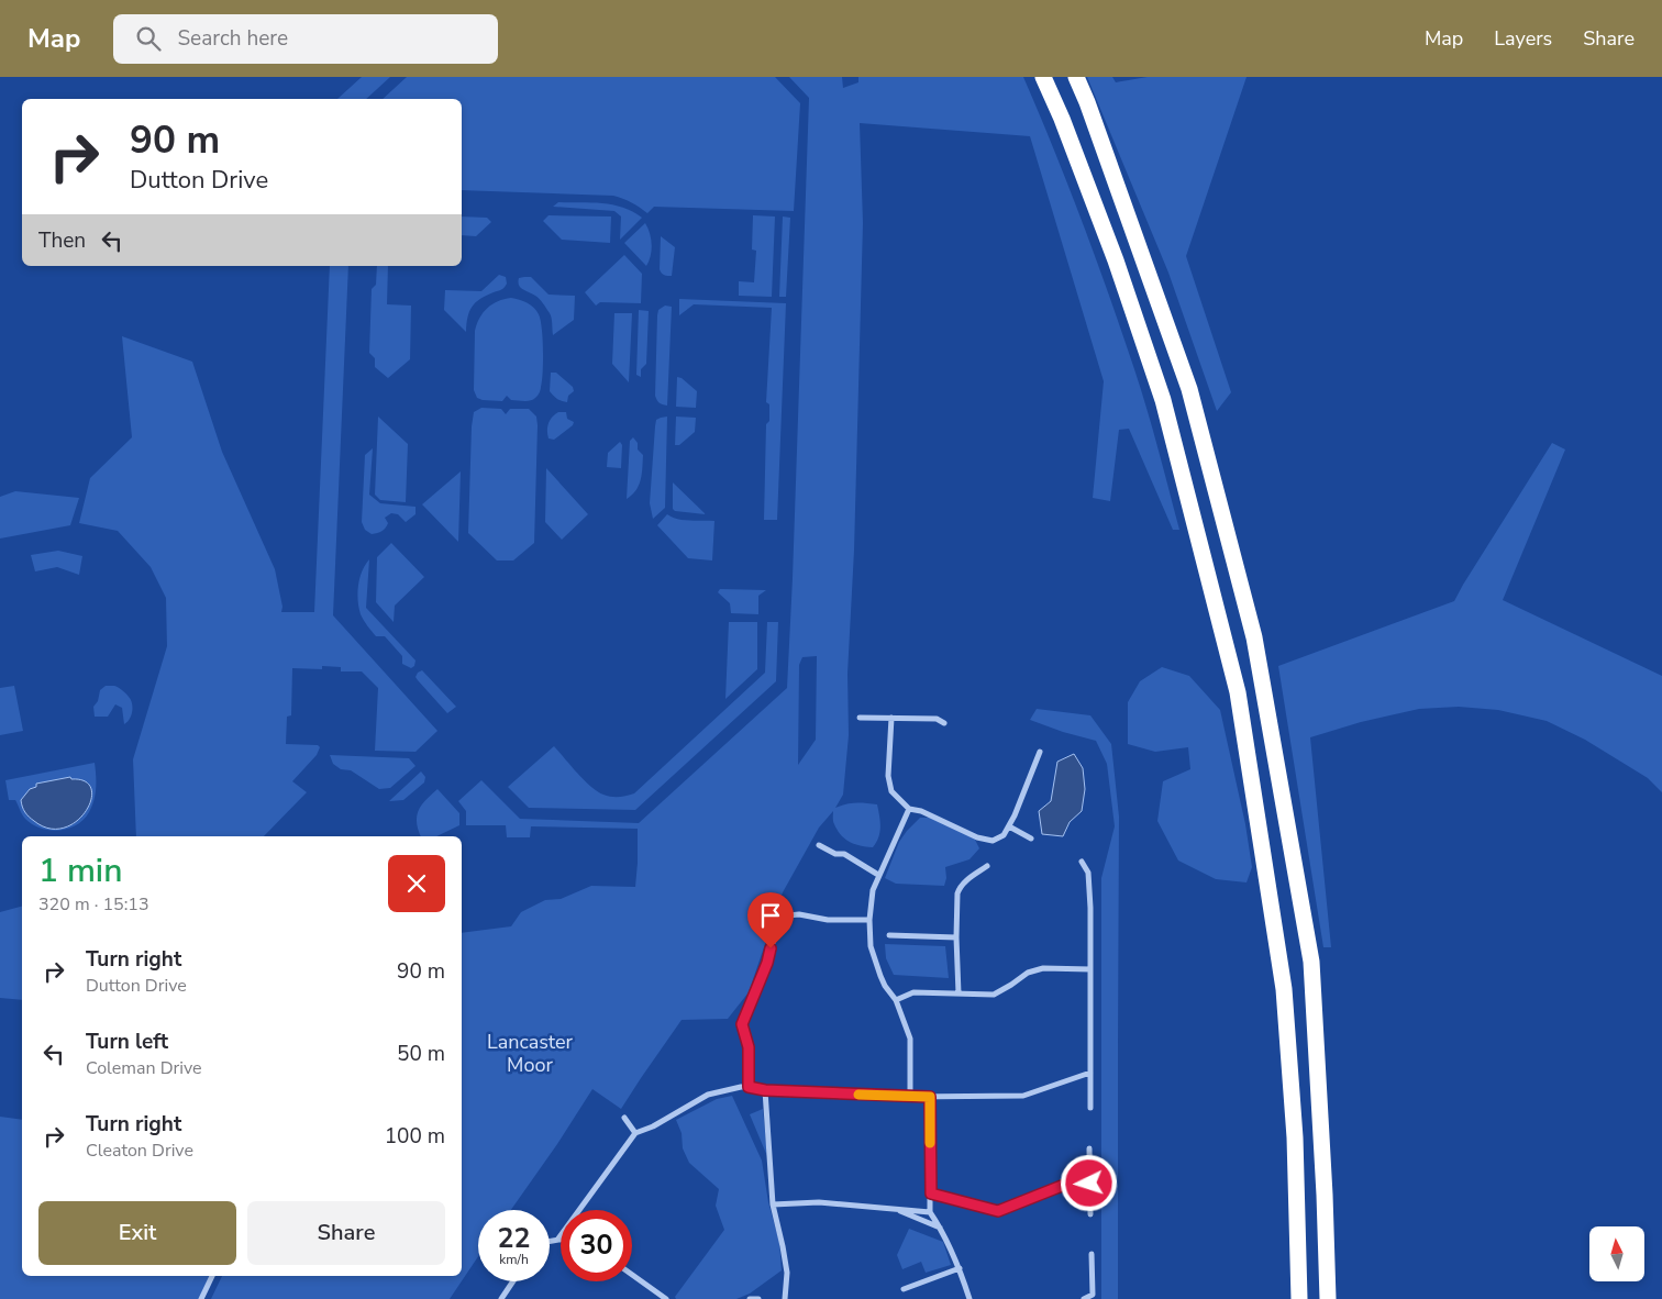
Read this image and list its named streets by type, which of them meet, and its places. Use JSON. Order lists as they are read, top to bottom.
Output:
{
  "parks": ["Lancaster Moor"],
  "north": "top",
  "page": {
    "header": "Map",
    "search": "Search here",
    "nav": ["Map", "Layers", "Share"],
    "turn": ["90 m", "Dutton Drive"],
    "then": "Then",
    "heading": ["1 min", "320 m · 15:13"],
    "list": [
      {
        "name": "Turn right",
        "note": "Dutton Drive",
        "value": "90 m"
      },
      {
        "name": "Turn left",
        "note": "Coleman Drive",
        "value": "50 m"
      },
      {
        "name": "Turn right",
        "note": "Cleaton Drive",
        "value": "100 m"
      }
    ],
    "buttons": ["Exit", "Share"],
    "speed": "22 km/h",
    "limit": "30"
  }
}
